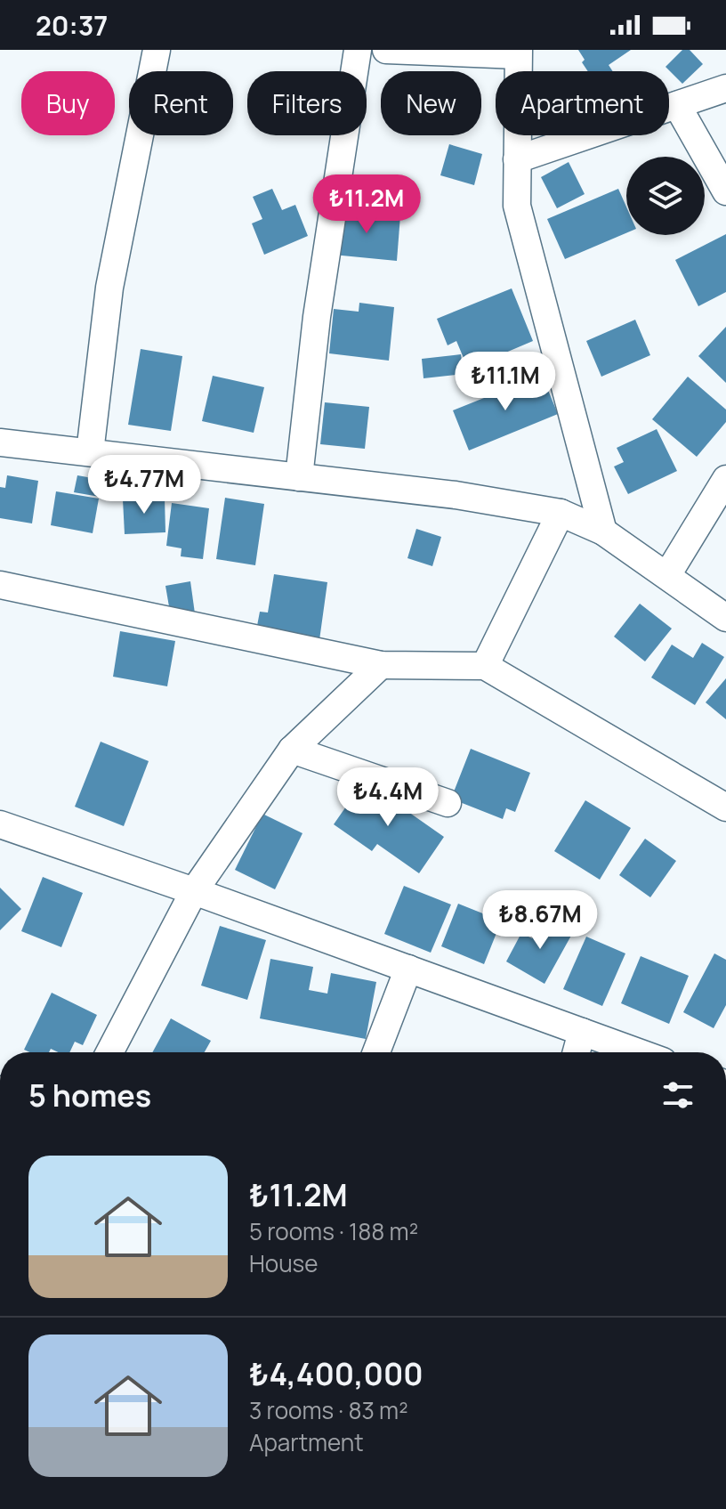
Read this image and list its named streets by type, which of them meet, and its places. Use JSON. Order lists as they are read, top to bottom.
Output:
{
  "page": {
    "status": "20:37",
    "chip": [
      "Buy",
      "Rent",
      "Filters",
      "New",
      "Apartment"
    ],
    "price": [
      "₺11.2M",
      "₺11.1M",
      "₺4.77M",
      "₺4.4M",
      "₺8.67M"
    ],
    "heading": "5 homes",
    "list": [
      {
        "name": "₺11.2M",
        "note": "5 rooms · 188 m² · House"
      },
      {
        "name": "₺4,400,000",
        "note": "3 rooms · 83 m² · Apartment"
      }
    ]
  }
}
